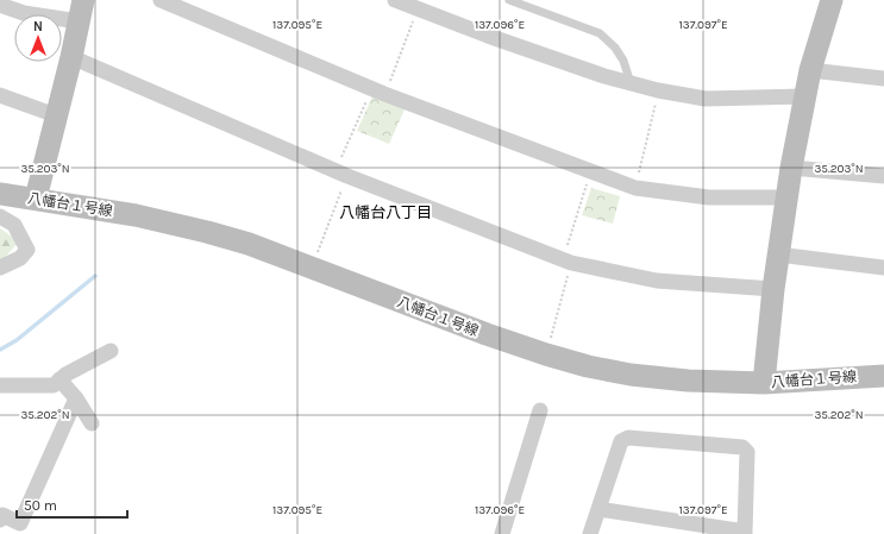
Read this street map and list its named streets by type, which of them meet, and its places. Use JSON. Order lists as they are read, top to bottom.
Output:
{
  "streets": {
    "street": ["八幡台１号線"]
  },
  "districts": ["八幡台八丁目"],
  "scale_bar": "50 m",
  "north": "top",
  "coordinates": [
    "137.095°E",
    "137.096°E",
    "137.097°E",
    "35.203°N",
    "35.202°N"
  ]
}
